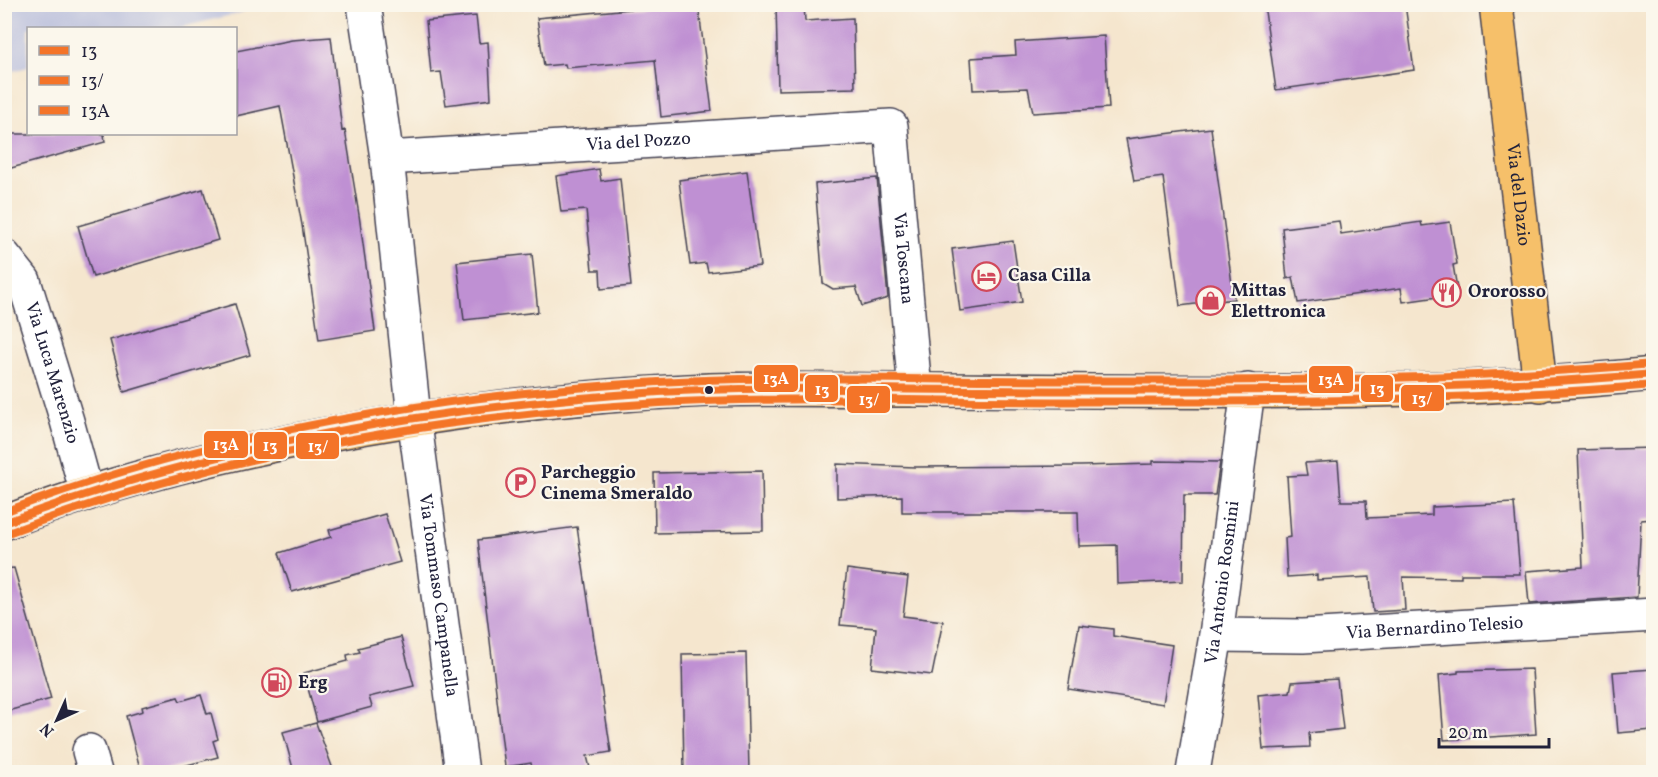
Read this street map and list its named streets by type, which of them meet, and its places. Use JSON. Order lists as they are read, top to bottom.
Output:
{
  "streets": {
    "main road": ["Via del Dazio"],
    "street": [
      "Via del Pozzo",
      "Via Toscana",
      "Via Luca Marenzio",
      "Via Antonio Rosmini",
      "Via Tommaso Campanella",
      "Via Bernardino Telesio"
    ]
  },
  "crossings": [
    ["Via del Pozzo", "Via Toscana"],
    ["Via Antonio Rosmini", "Via Bernardino Telesio"]
  ],
  "places": {
    "hotel": ["Casa Cilla"],
    "restaurant": ["Ororosso"],
    "shop": ["Mittas Elettronica"],
    "parking": ["Parcheggio Cinema Smeraldo"],
    "fuel station": ["Erg"]
  },
  "lines": ["transit line 13A", "transit line 13", "transit line 13/"],
  "legend": ["13", "13/", "13A"],
  "scale_bar": "20 m",
  "north": "bottom left"
}
